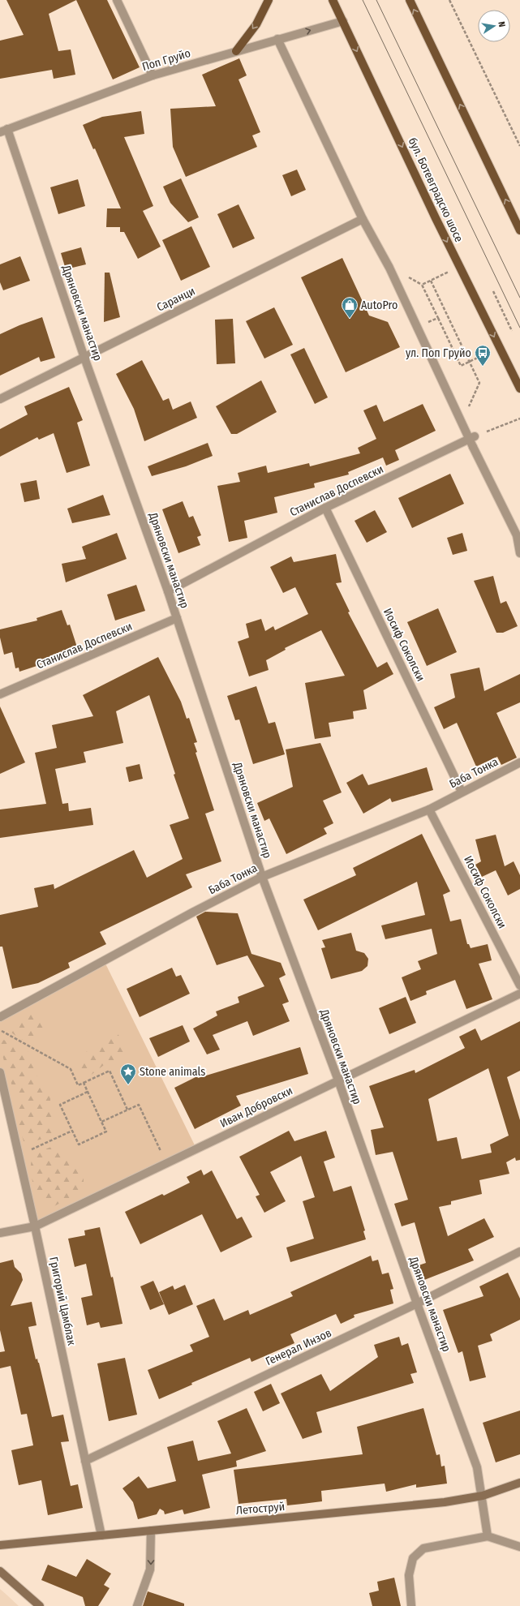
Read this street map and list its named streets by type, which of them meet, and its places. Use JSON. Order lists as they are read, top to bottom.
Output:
{
  "streets": {
    "main road": ["бул. Ботевградско шосе"],
    "street": [
      "Поп Груйо",
      "Саранци",
      "Дряновски манастир",
      "Станислав Доспевски",
      "Иосиф Соколски",
      "Баба Тонка",
      "Иван Добровски",
      "Григорий Цамблак",
      "Генерал Инзов",
      "Летоструй"
    ]
  },
  "crossings": [
    ["Поп Груйо", "бул. Ботевградско шосе"],
    ["Поп Груйо", "Дряновски манастир"],
    ["Саранци", "Дряновски манастир"],
    ["Дряновски манастир", "Станислав Доспевски"],
    ["Дряновски манастир", "Баба Тонка"],
    ["Дряновски манастир", "Иван Добровски"],
    ["Дряновски манастир", "Генерал Инзов"],
    ["Дряновски манастир", "Летоструй"],
    ["Станислав Доспевски", "Иосиф Соколски"],
    ["Иосиф Соколски", "Баба Тонка"],
    ["Иван Добровски", "Григорий Цамблак"],
    ["Григорий Цамблак", "Генерал Инзов"],
    ["Григорий Цамблак", "Летоструй"]
  ],
  "places": {
    "shop": ["AutoPro"],
    "bus stop": ["ул. Поп Груйо"],
    "place": ["Stone animals"]
  },
  "north": "right"
}
